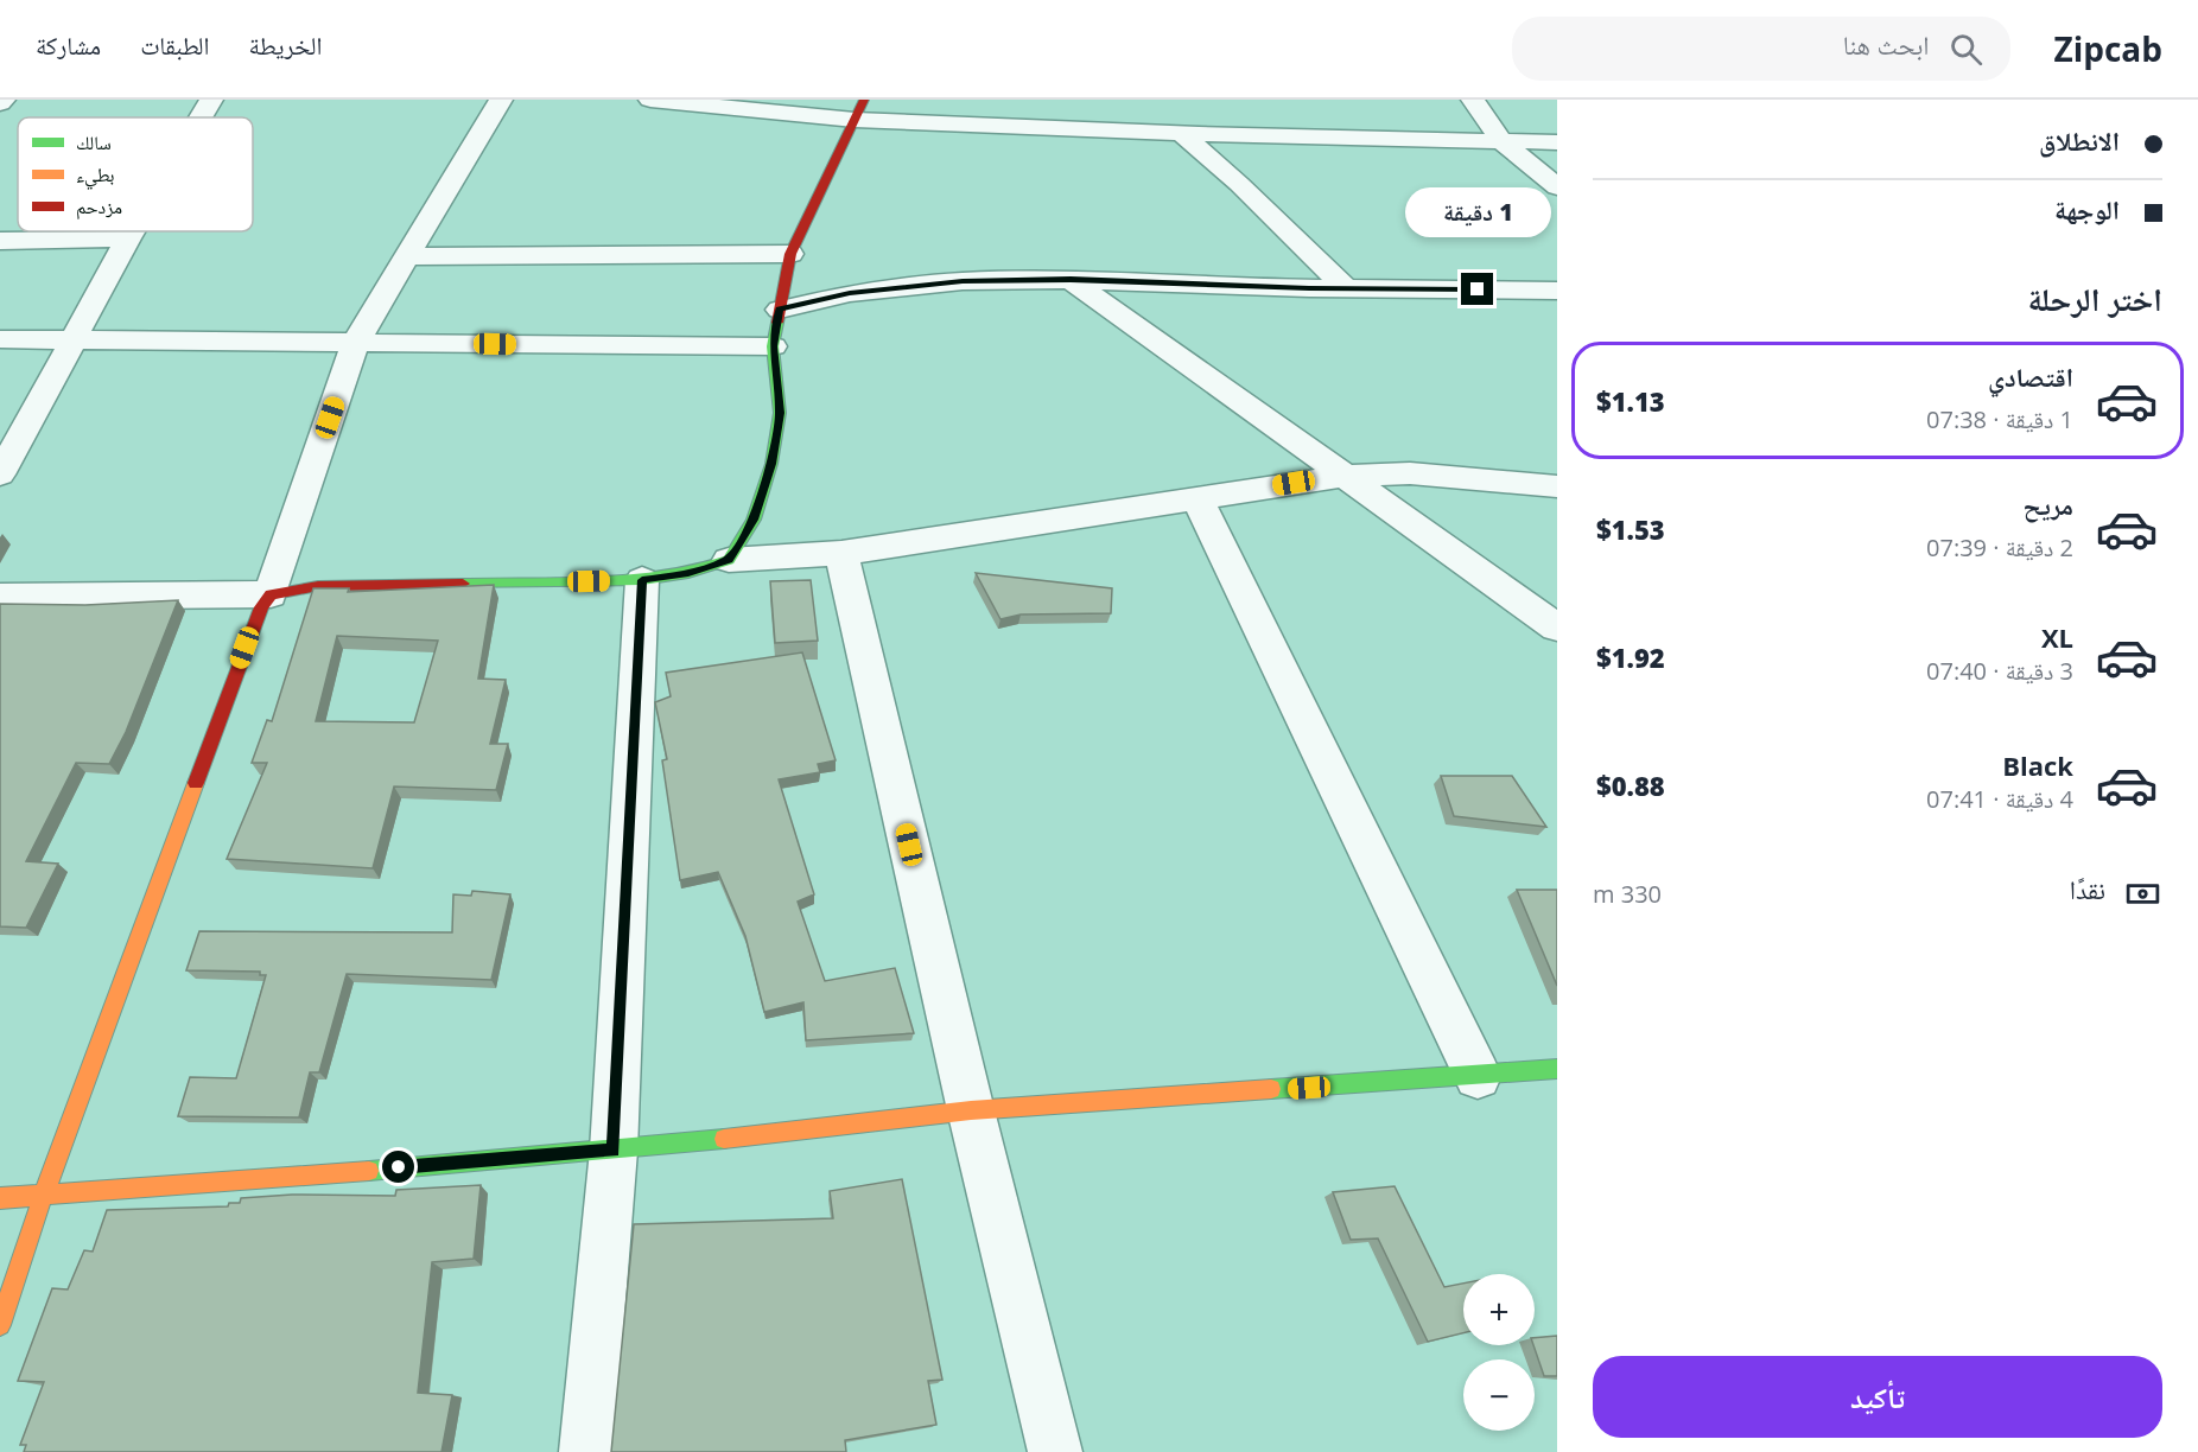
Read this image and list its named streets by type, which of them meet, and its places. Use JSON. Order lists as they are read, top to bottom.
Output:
{
  "legend": ["سالك", "بطيء", "مزدحم"],
  "page": {
    "header": "Zipcab",
    "search": "ابحث هنا",
    "nav": ["الخريطة", "الطبقات", "مشاركة"],
    "banner": ["الانطلاق", "الوجهة"],
    "bubble": "1 دقيقة",
    "heading": "اختر الرحلة",
    "list": [
      {
        "name": "اقتصادي",
        "note": "1 دقيقة · 07:38",
        "value": "$1.13"
      },
      {
        "name": "مريح",
        "note": "2 دقيقة · 07:39",
        "value": "$1.53"
      },
      {
        "name": "XL",
        "note": "3 دقيقة · 07:40",
        "value": "$1.92"
      },
      {
        "name": "Black",
        "note": "4 دقيقة · 07:41",
        "value": "$0.88"
      }
    ],
    "pay": ["نقدًا", "330 m"],
    "map_buttons": ["+", "−"],
    "buttons": "تأكيد"
  }
}
